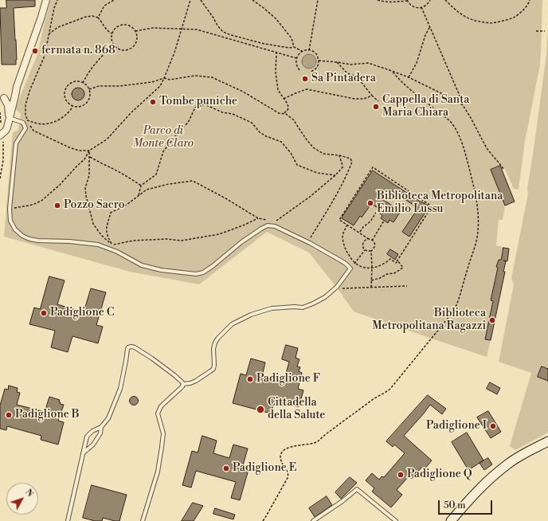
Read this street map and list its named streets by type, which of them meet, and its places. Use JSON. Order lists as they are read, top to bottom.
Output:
{
  "parks": ["Parco di Monte Claro"],
  "places": [
    "fermata n. 868",
    "Sa Pintadera",
    "Tombe puniche",
    "Cappella di Santa Maria Chiara",
    "Biblioteca Metropolitana Emilio Lussu",
    "Pozzo Sacro",
    "Padiglione C",
    "Biblioteca Metropolitana Ragazzi",
    "Padiglione F",
    "Cittadella della Salute",
    "Padiglione B",
    "Padiglione I",
    "Padiglione E",
    "Padiglione Q"
  ],
  "scale_bar": "50 m",
  "north": "top right"
}
